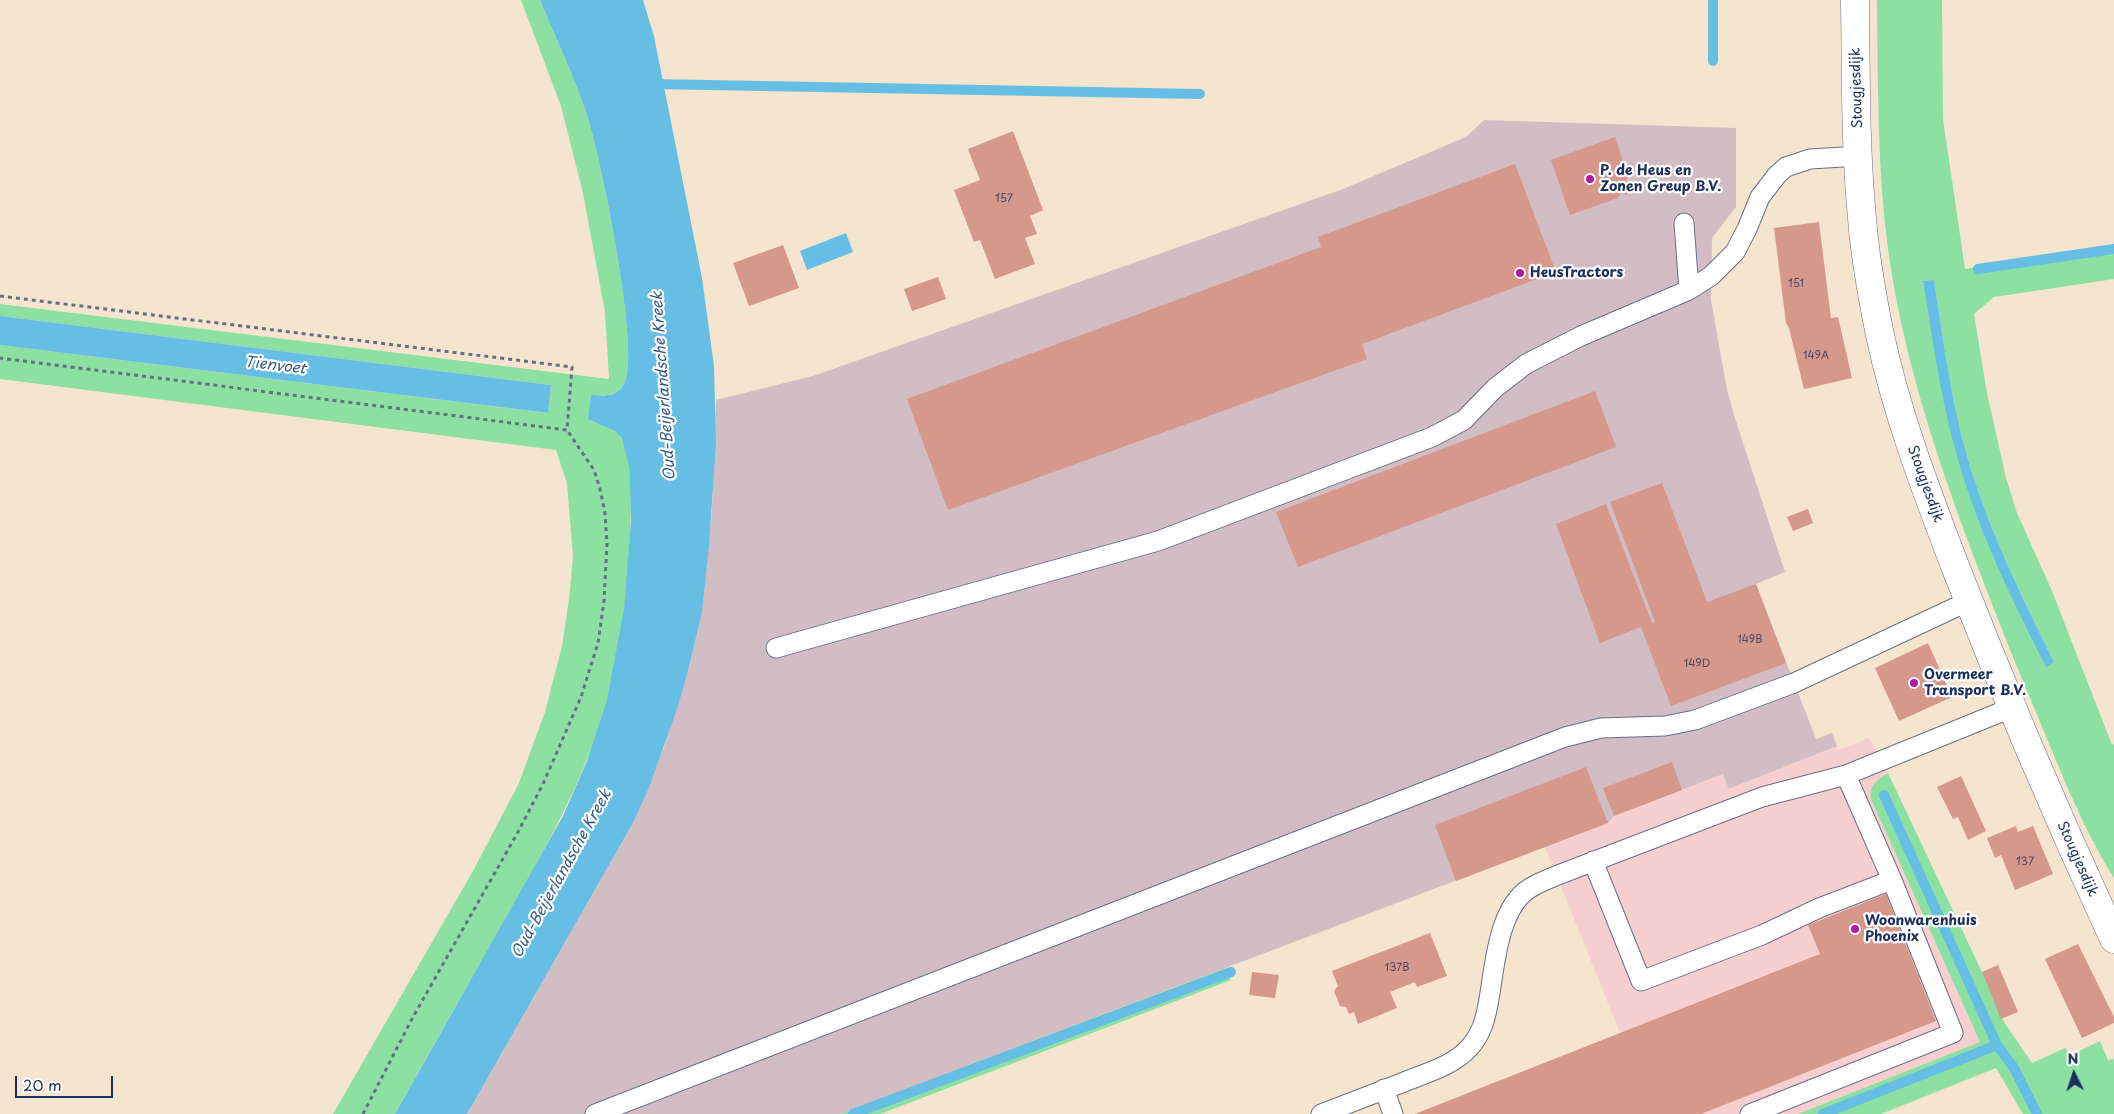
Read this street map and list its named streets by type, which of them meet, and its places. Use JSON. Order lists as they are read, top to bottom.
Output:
{
  "streets": {
    "street": ["Stougjesdijk"]
  },
  "water": ["Tienvoet", "Oud-Beijerlandsche Kreek"],
  "places": [
    "P. de Heus en Zonen Greup B.V.",
    "HeusTractors",
    "Overmeer Transport B.V.",
    "Woonwarenhuis Phoenix"
  ],
  "house_numbers": [
    "157",
    "151",
    "149A",
    "149B",
    "149D",
    "137",
    "137B"
  ],
  "scale_bar": "20 m",
  "north": "top"
}
